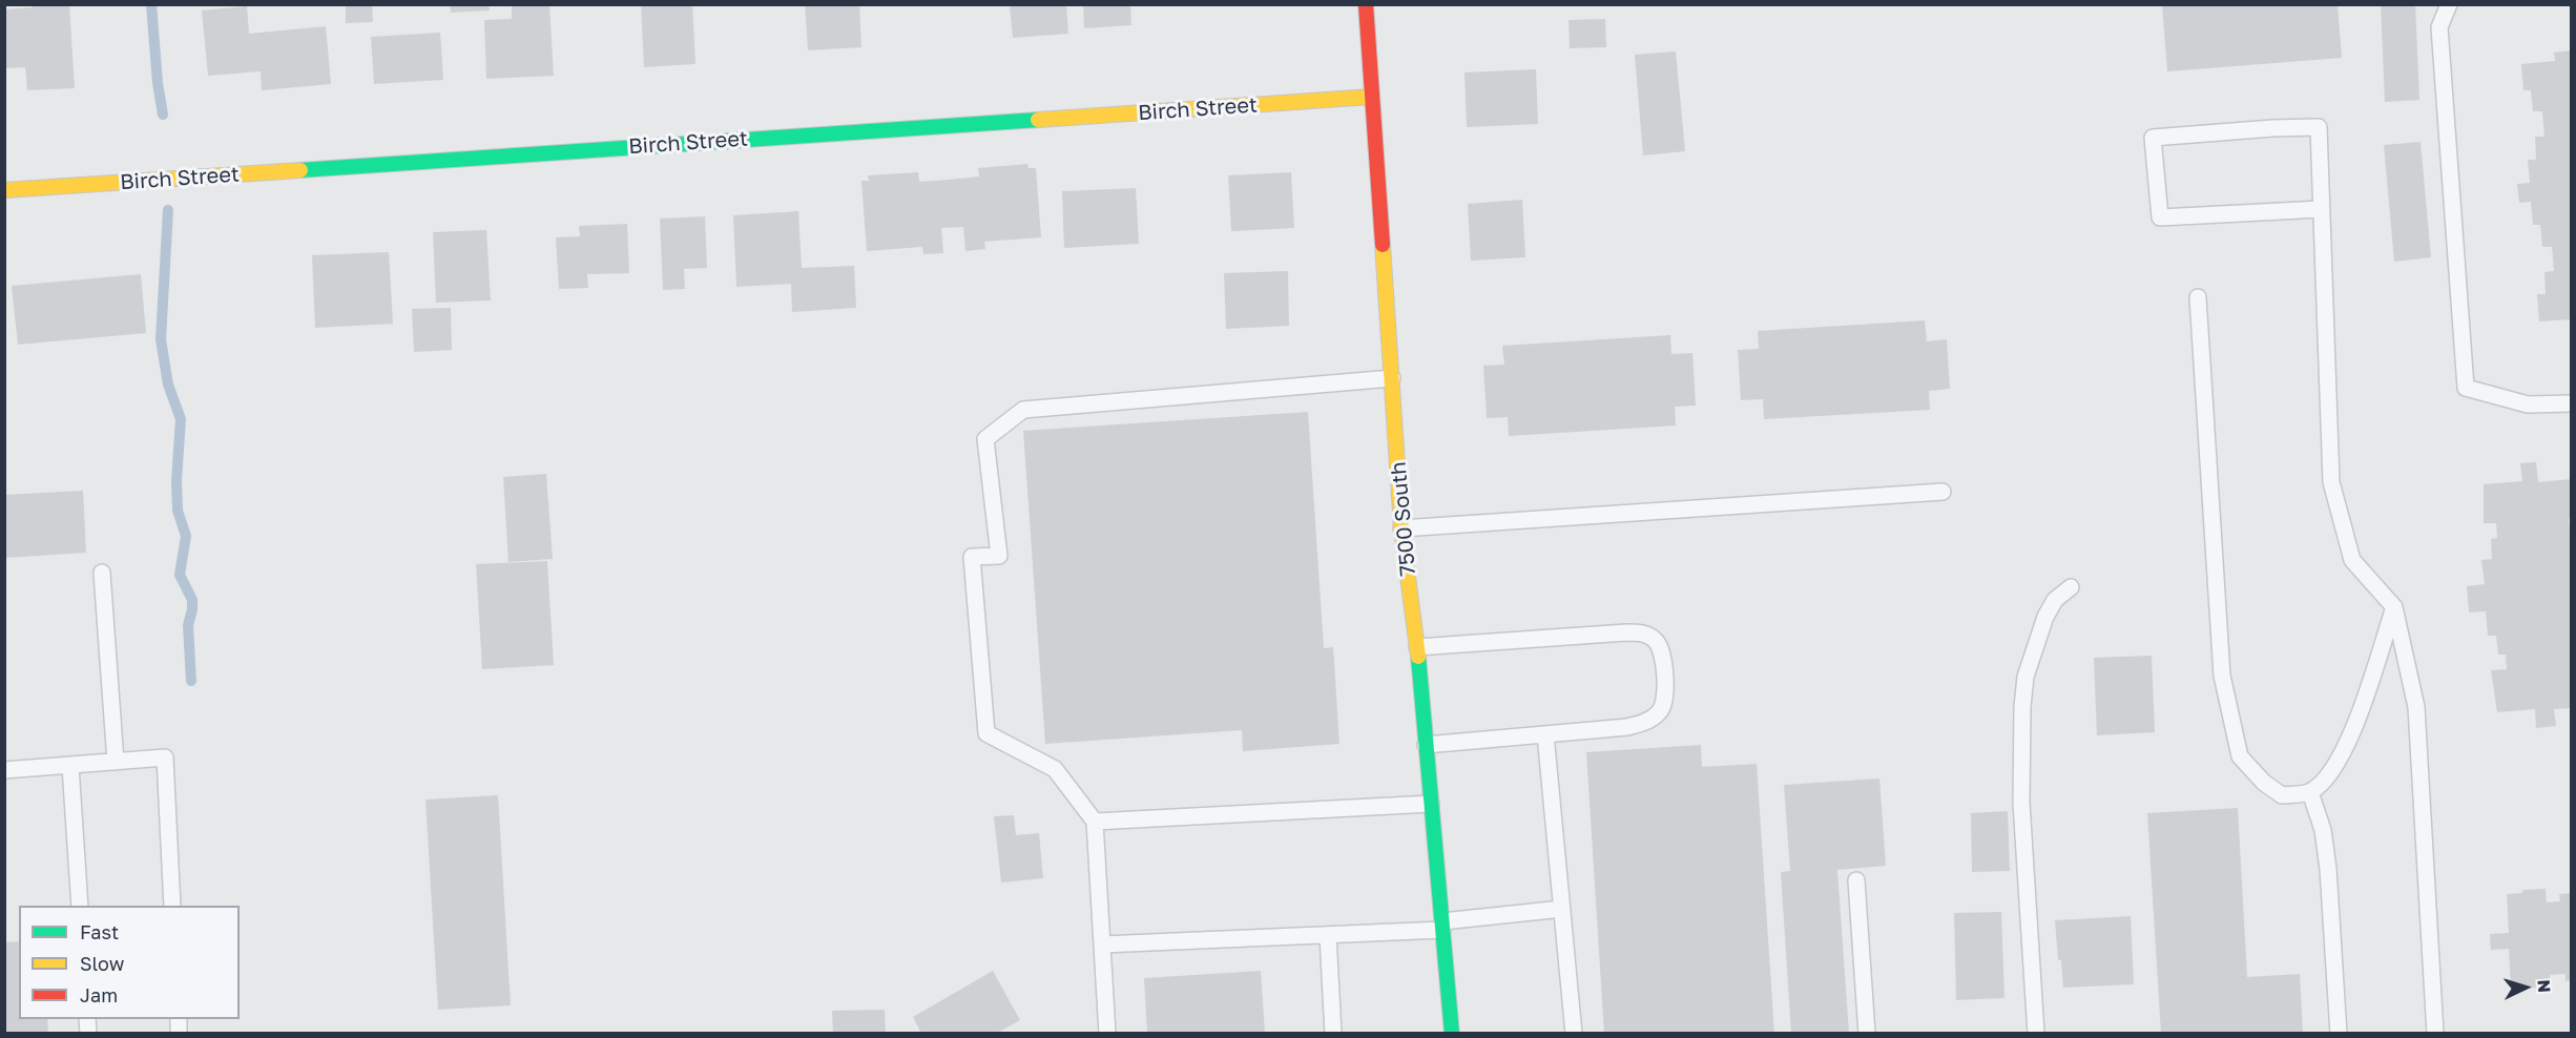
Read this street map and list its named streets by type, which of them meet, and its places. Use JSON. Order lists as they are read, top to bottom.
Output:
{
  "streets": {
    "street": ["Birch Street", "7500 South"]
  },
  "crossings": [
    ["Birch Street", "7500 South"]
  ],
  "legend": ["Fast", "Slow", "Jam"],
  "north": "right"
}
